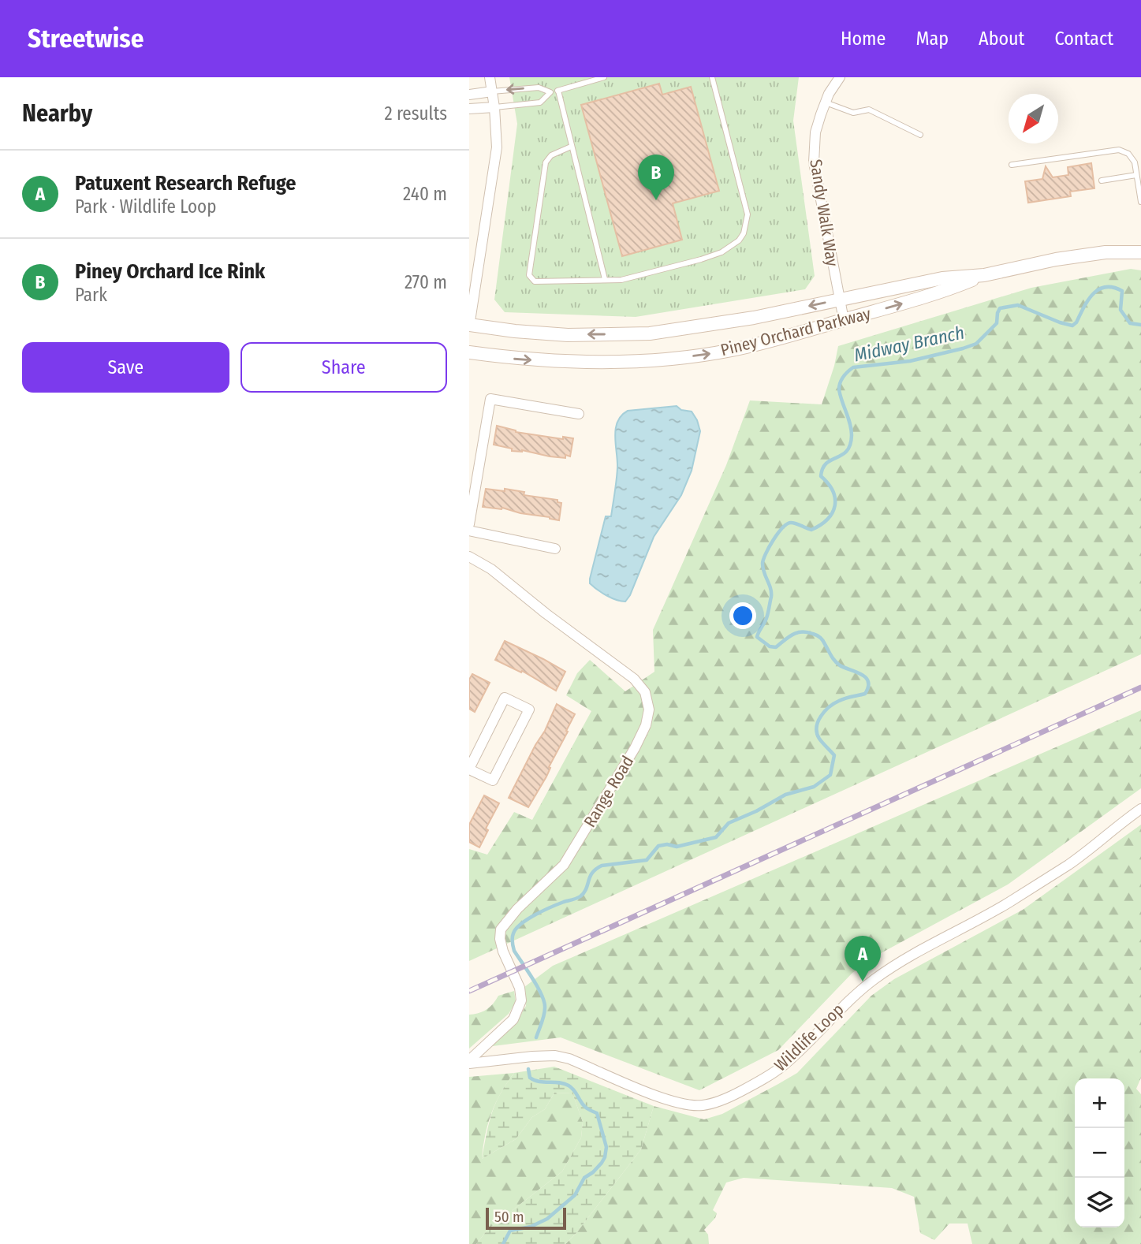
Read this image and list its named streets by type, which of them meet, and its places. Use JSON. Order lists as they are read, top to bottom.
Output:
{
  "streets": {
    "street": [
      "Sandy Walk Way",
      "Piney Orchard Parkway",
      "Range Road",
      "Wildlife Loop"
    ]
  },
  "crossings": [
    ["Sandy Walk Way", "Piney Orchard Parkway"],
    ["Range Road", "Wildlife Loop"]
  ],
  "water": ["Midway Branch"],
  "scale_bar": "50 m",
  "north": "bottom left",
  "page": {
    "header": "Streetwise",
    "nav": [
      "Home",
      "Map",
      "About",
      "Contact"
    ],
    "heading": ["Nearby", "2 results"],
    "list": [
      {
        "mark": "A",
        "name": "Patuxent Research Refuge",
        "note": "Park · Wildlife Loop",
        "value": "240 m"
      },
      {
        "mark": "B",
        "name": "Piney Orchard Ice Rink",
        "note": "Park",
        "value": "270 m"
      }
    ],
    "pins": ["B", "A"],
    "buttons": ["Save", "Share"],
    "map_buttons": ["+", "−"],
    "scale": "50 m"
  }
}
